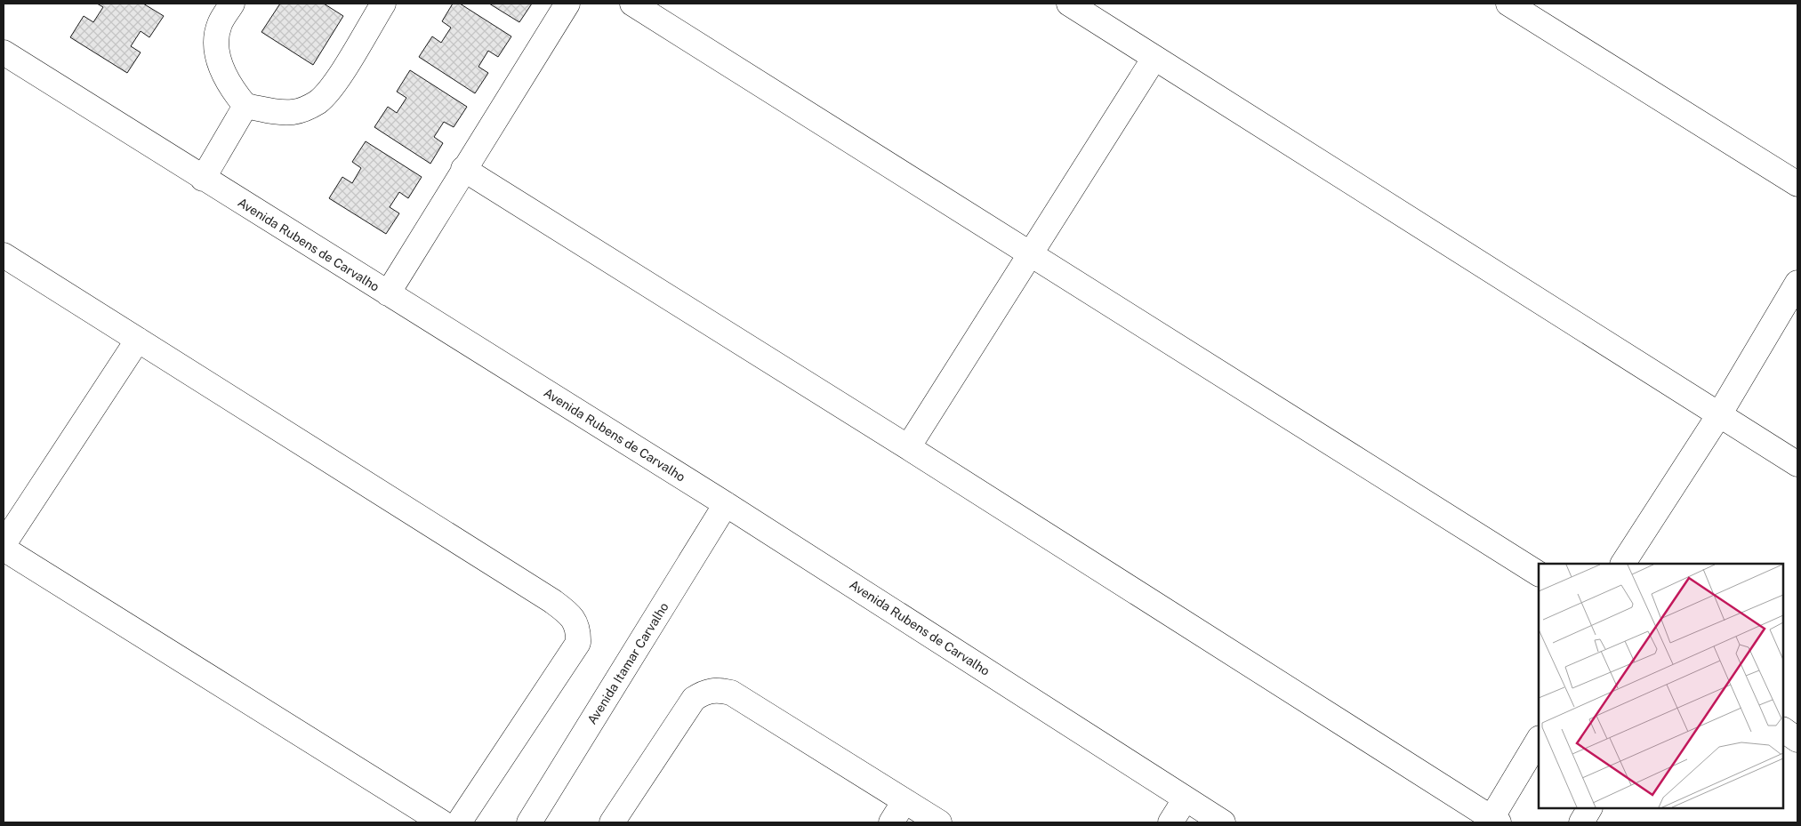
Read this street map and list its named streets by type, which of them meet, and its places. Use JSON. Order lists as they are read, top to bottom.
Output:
{
  "streets": {
    "street": ["Avenida Rubens de Carvalho", "Avenida Itamar Carvalho"]
  },
  "crossings": [
    ["Avenida Rubens de Carvalho", "Avenida Itamar Carvalho"]
  ]
}
